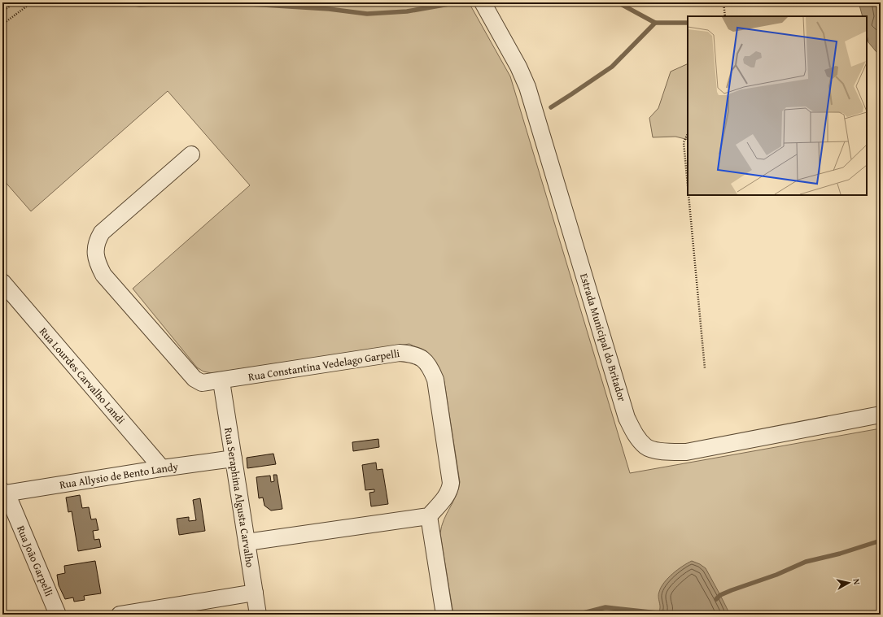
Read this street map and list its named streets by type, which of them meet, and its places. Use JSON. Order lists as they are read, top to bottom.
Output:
{
  "streets": {
    "street": [
      "Estrada Municipal do Britador",
      "Rua Constantina Vedelago Garpelli",
      "Rua Lourdes Carvalho Landi",
      "Rua Allysio de Bento Landy",
      "Rua Seraphina Algusta Carvalho",
      "Rua João Garpelli"
    ]
  },
  "crossings": [
    ["Rua Constantina Vedelago Garpelli", "Rua Seraphina Algusta Carvalho"],
    ["Rua Lourdes Carvalho Landi", "Rua Allysio de Bento Landy"],
    ["Rua Allysio de Bento Landy", "Rua Seraphina Algusta Carvalho"],
    ["Rua Allysio de Bento Landy", "Rua João Garpelli"]
  ],
  "north": "right"
}
